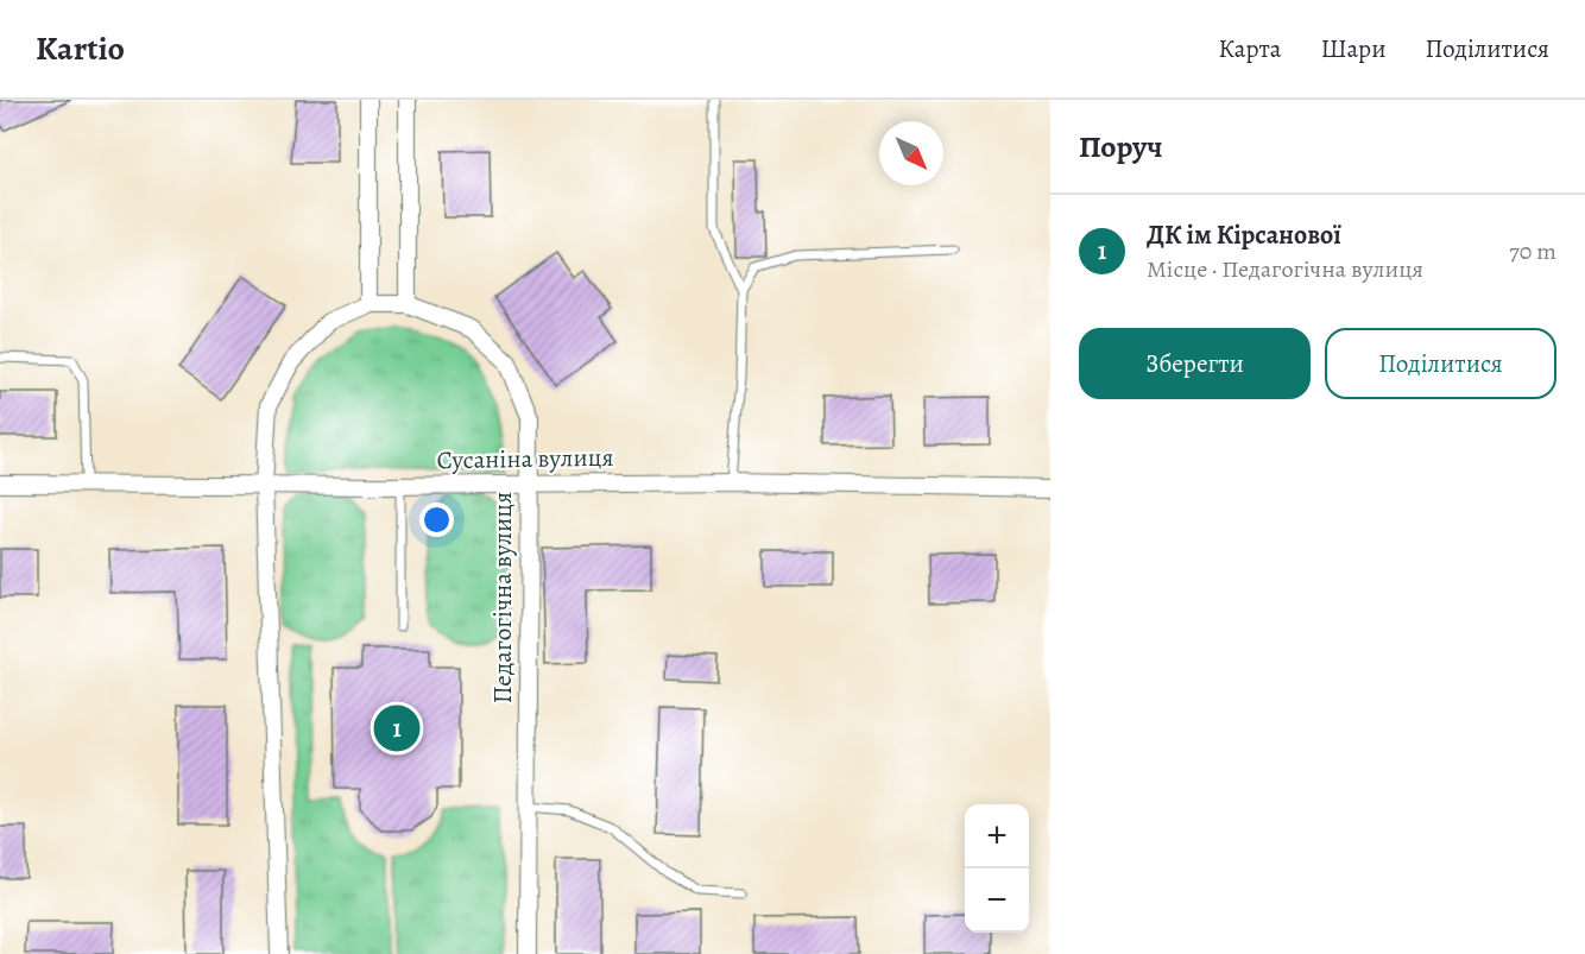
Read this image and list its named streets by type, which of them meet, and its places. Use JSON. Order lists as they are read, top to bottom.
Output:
{
  "streets": {
    "street": ["Сусаніна вулиця", "Педагогічна вулиця"]
  },
  "crossings": [
    ["Сусаніна вулиця", "Педагогічна вулиця"]
  ],
  "north": "bottom right",
  "page": {
    "header": "Kartio",
    "nav": ["Карта", "Шари", "Поділитися"],
    "heading": "Поруч",
    "list": [
      {
        "mark": "1",
        "name": "ДК ім Кірсанової",
        "note": "Місце · Педагогічна вулиця",
        "value": "70 m"
      }
    ],
    "buttons": ["Зберегти", "Поділитися"],
    "pins": "1",
    "map_buttons": ["+", "−"]
  }
}
